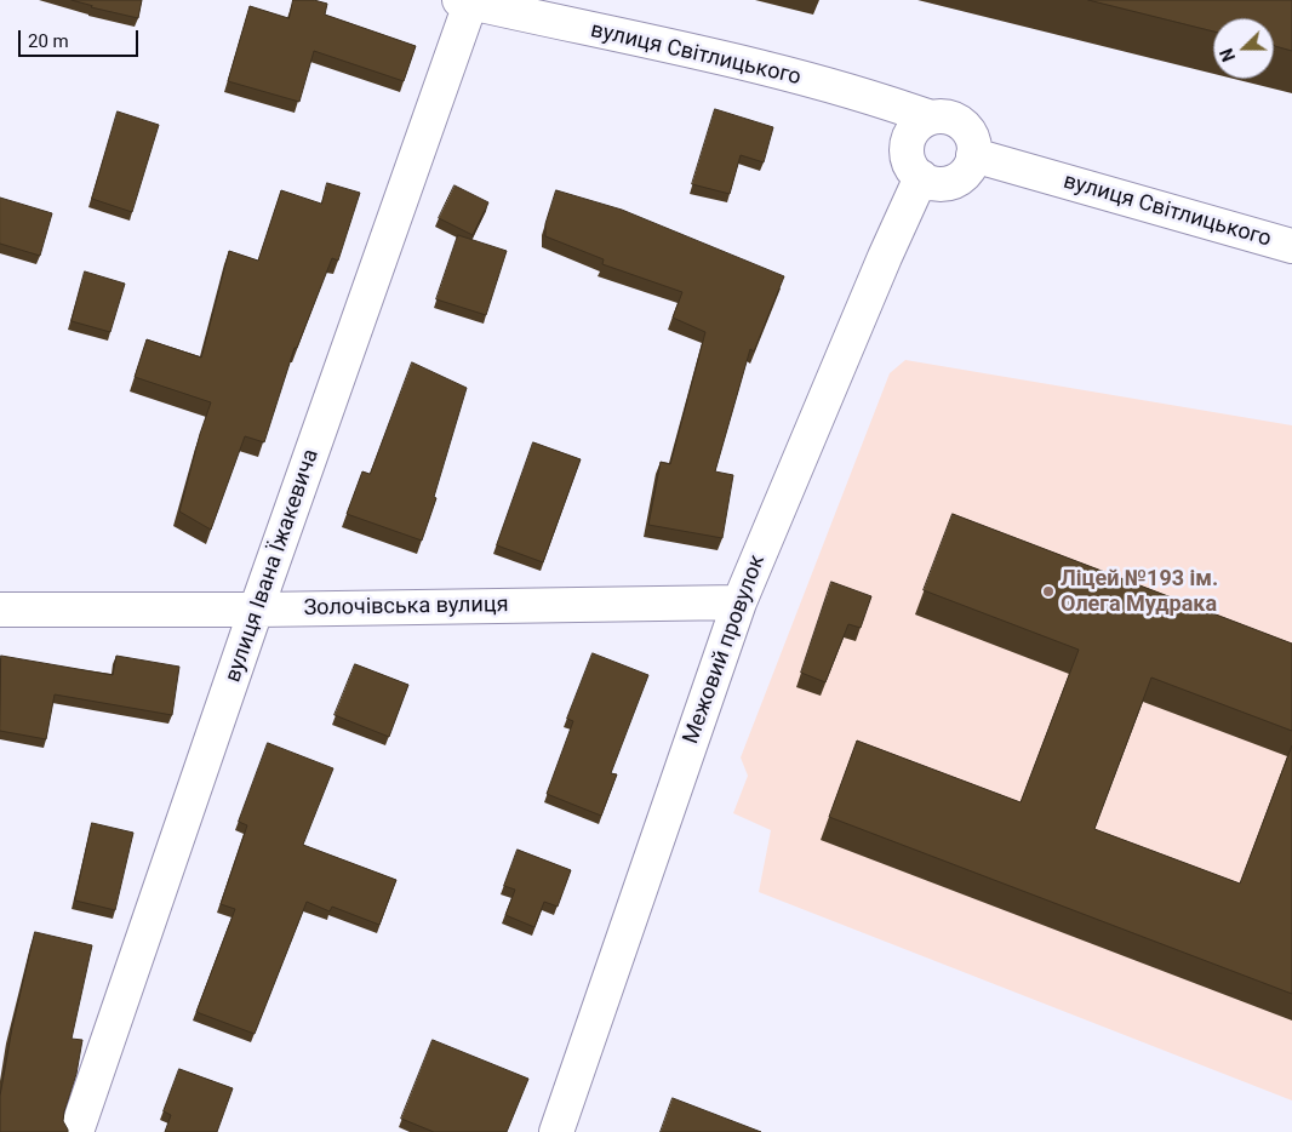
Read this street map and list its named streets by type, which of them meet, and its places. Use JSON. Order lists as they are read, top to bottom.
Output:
{
  "streets": {
    "street": [
      "вулиця Світлицького",
      "вулиця Івана Їжакевича",
      "Золочівська вулиця",
      "Межовий провулок"
    ]
  },
  "crossings": [
    ["вулиця Світлицького", "вулиця Івана Їжакевича"],
    ["вулиця Світлицького", "Межовий провулок"],
    ["вулиця Івана Їжакевича", "Золочівська вулиця"],
    ["Золочівська вулиця", "Межовий провулок"]
  ],
  "places": ["Ліцей №193 ім. Олега Мудрака"],
  "scale_bar": "20 m",
  "north": "left"
}
